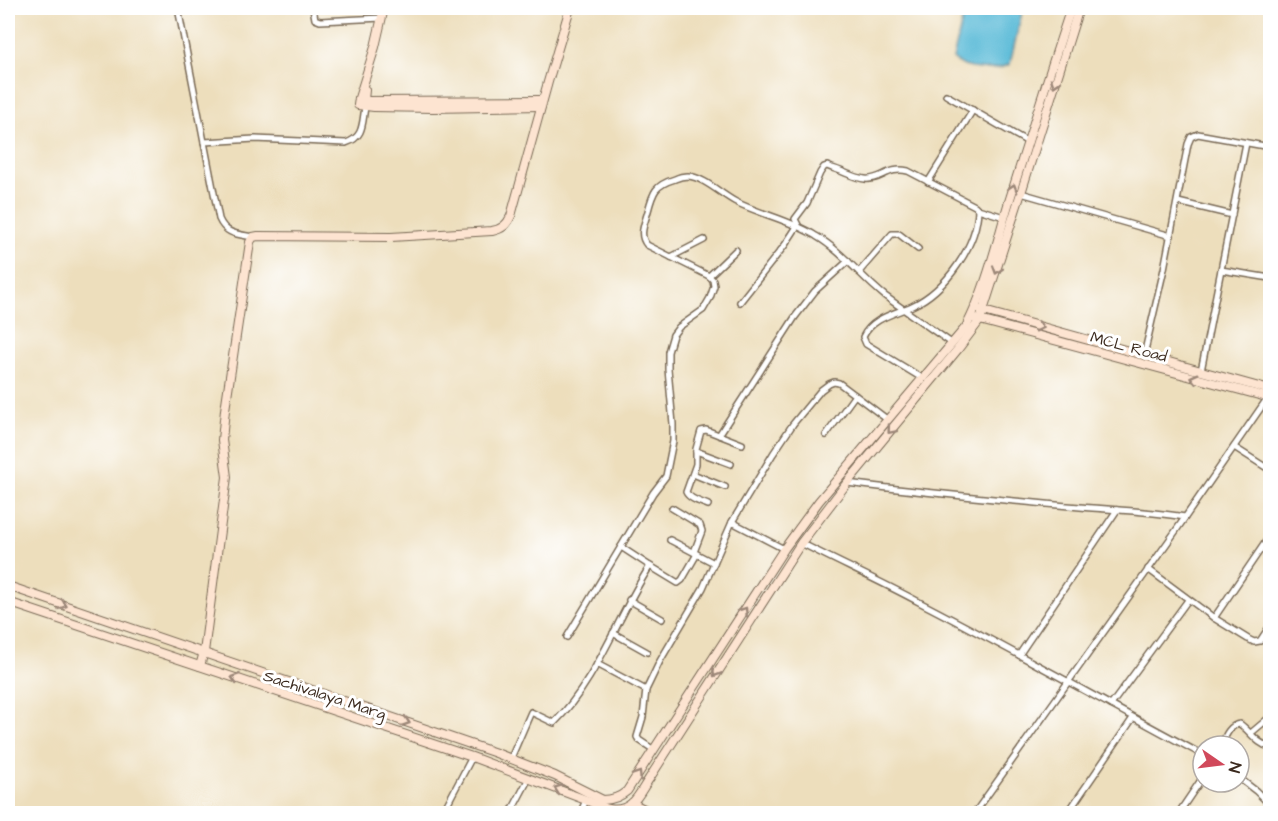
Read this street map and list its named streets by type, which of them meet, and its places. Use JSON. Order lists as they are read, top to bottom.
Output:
{
  "streets": {
    "main road": ["MCL Road", "Sachivalaya Marg"]
  },
  "north": "right"
}
